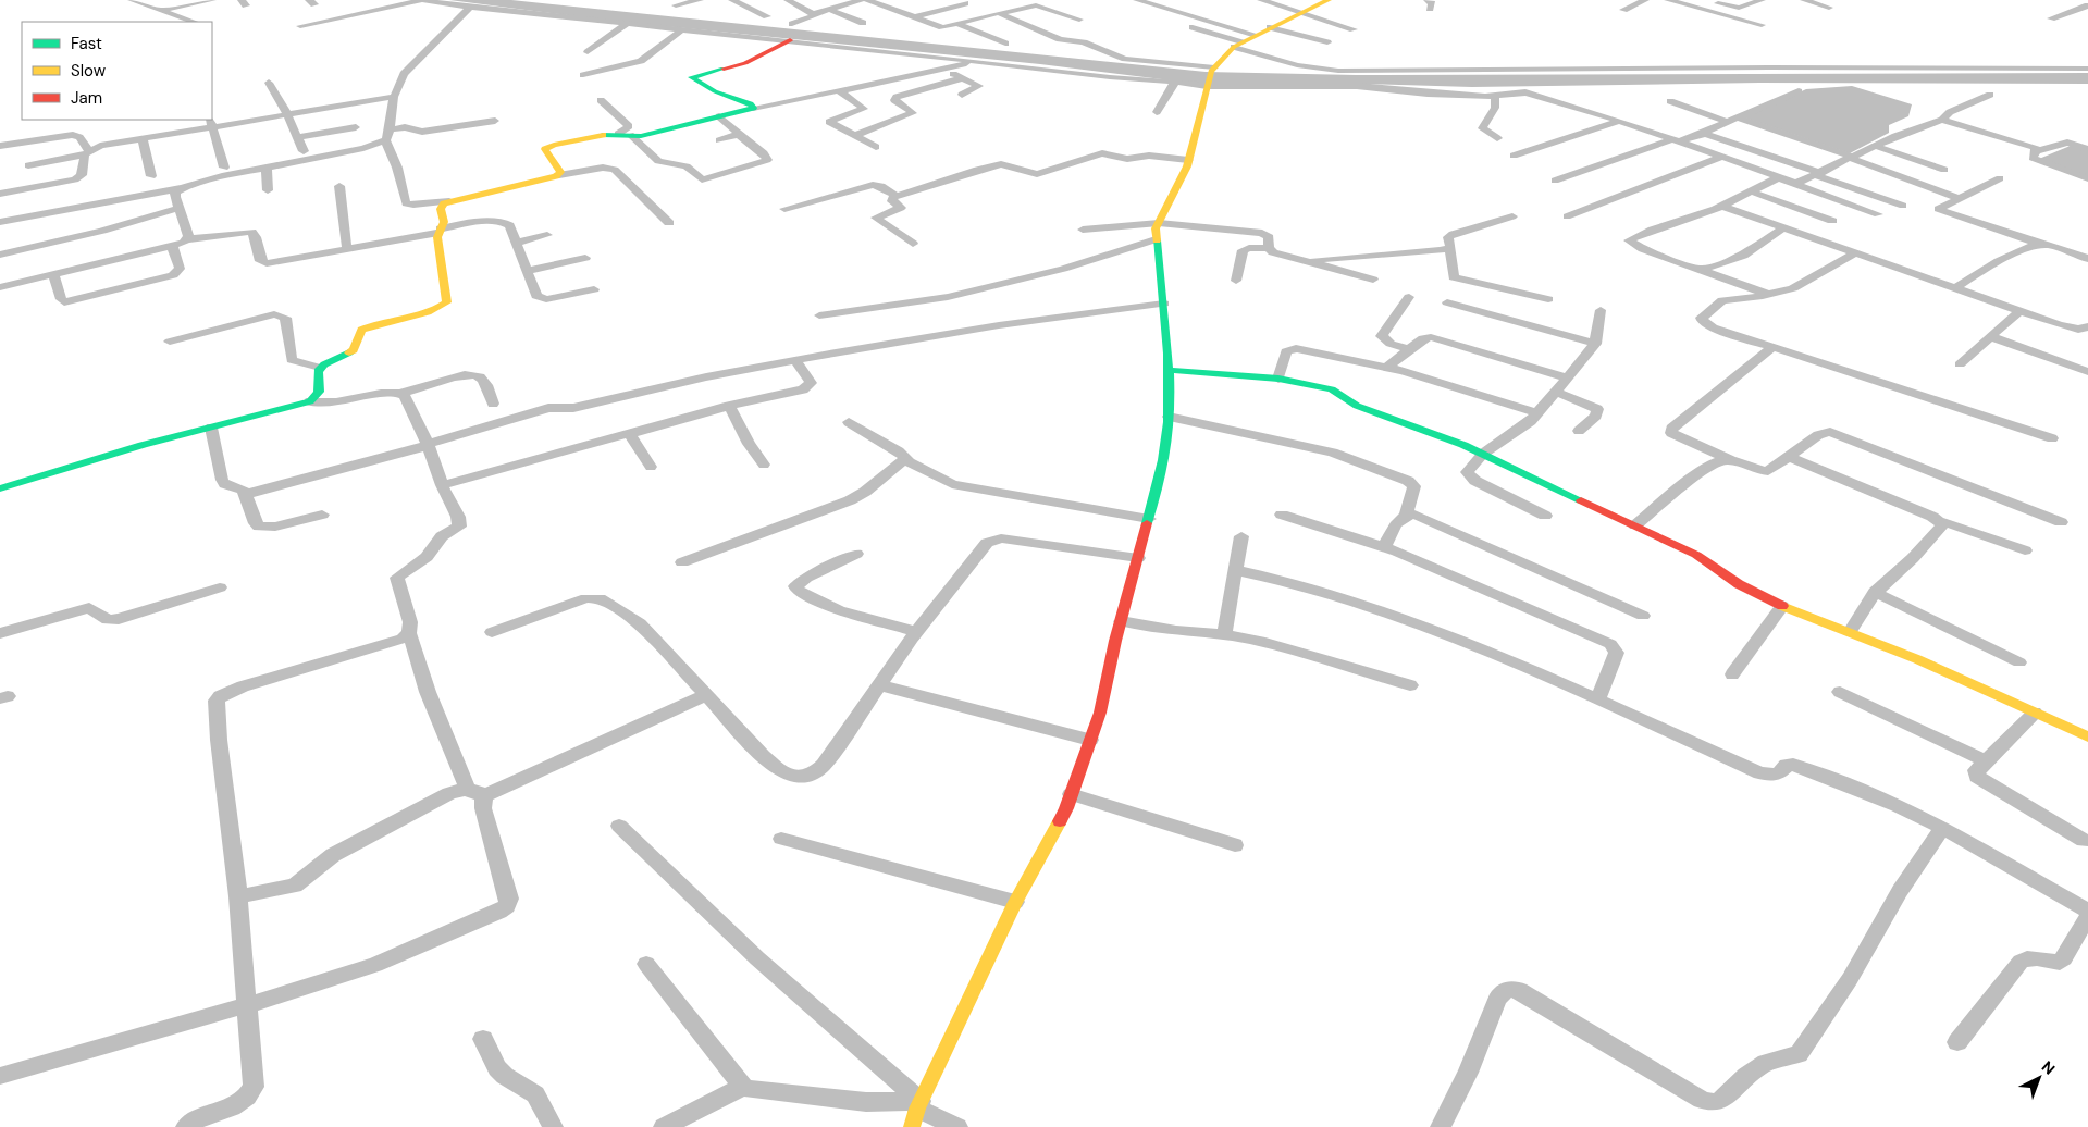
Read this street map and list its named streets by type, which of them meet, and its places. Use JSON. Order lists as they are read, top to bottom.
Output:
{
  "legend": ["Fast", "Slow", "Jam"],
  "north": "top right"
}
